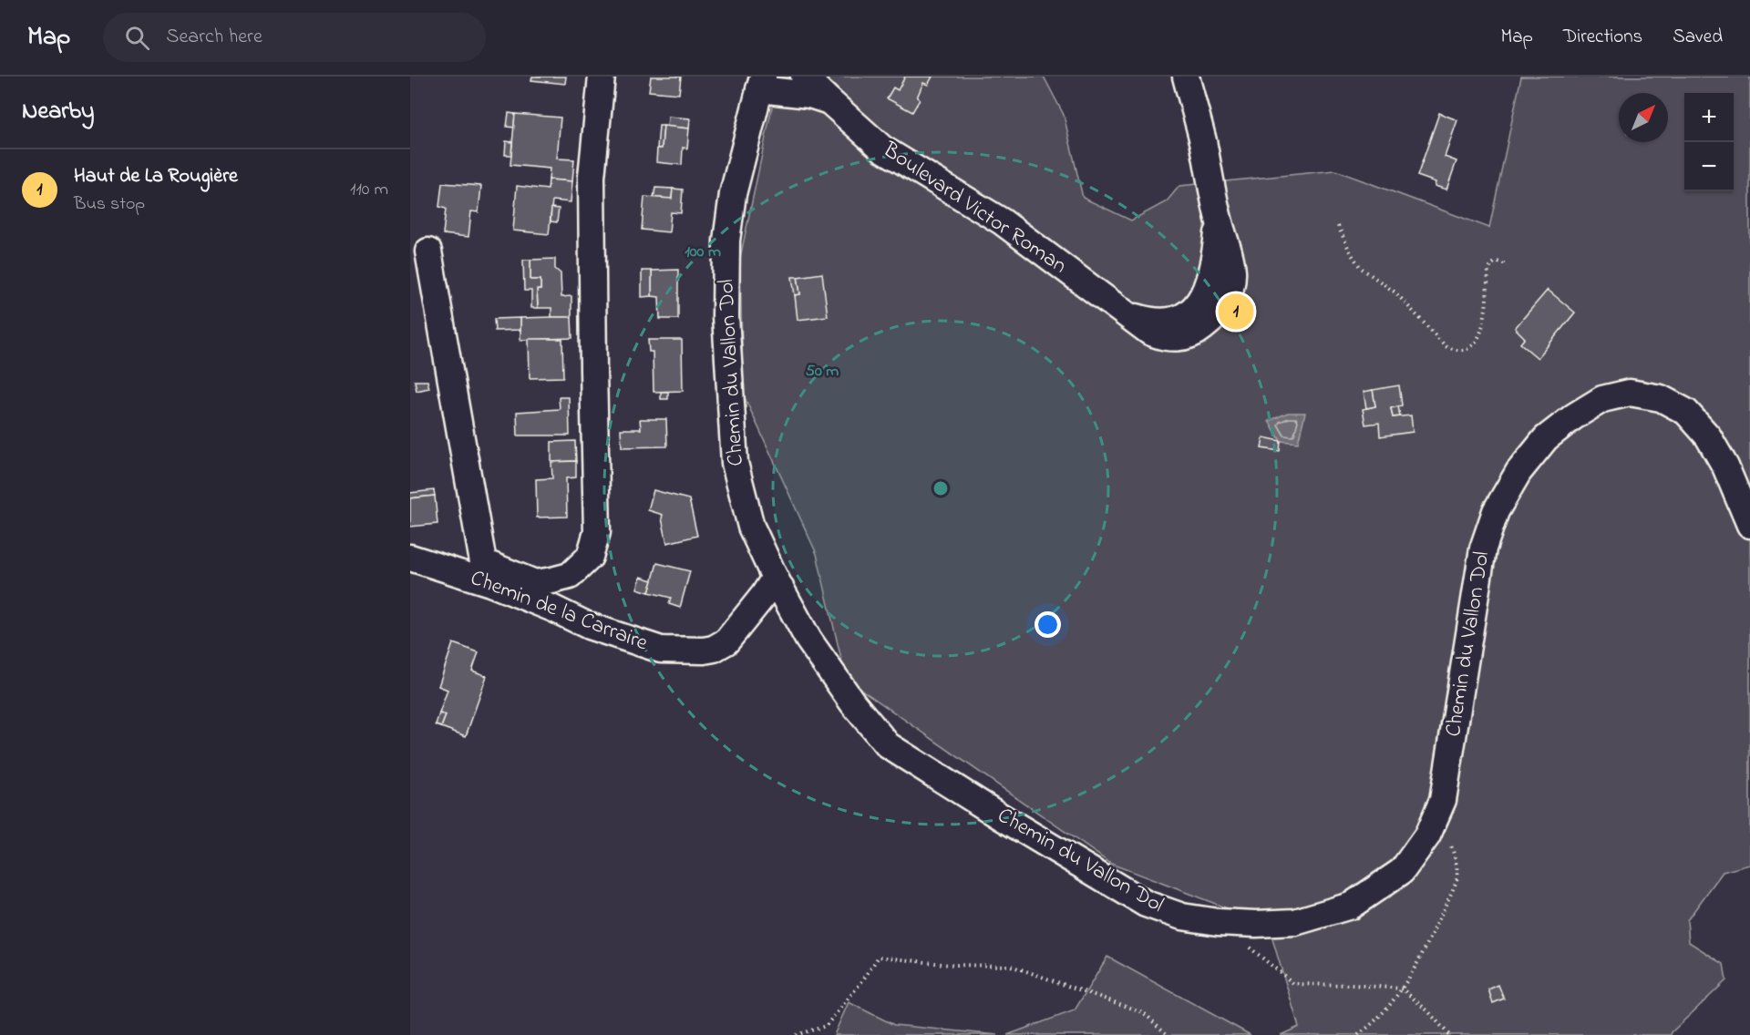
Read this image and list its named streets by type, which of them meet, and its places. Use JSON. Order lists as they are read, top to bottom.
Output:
{
  "streets": {
    "street": ["Boulevard Victor Roman", "Chemin du Vallon Dol", "Chemin de la Carraire"]
  },
  "crossings": [
    ["Boulevard Victor Roman", "Chemin du Vallon Dol"],
    ["Chemin du Vallon Dol", "Chemin de la Carraire"]
  ],
  "north": "top right",
  "page": {
    "header": "Map",
    "search": "Search here",
    "nav": ["Map", "Directions", "Saved"],
    "heading": "Nearby",
    "map_buttons": ["+", "−"],
    "list": [
      {
        "mark": "1",
        "name": "Haut de La Rougière",
        "note": "Bus stop",
        "value": "110 m"
      }
    ],
    "pins": "1"
  },
  "rings": ["100 m", "50 m"]
}
